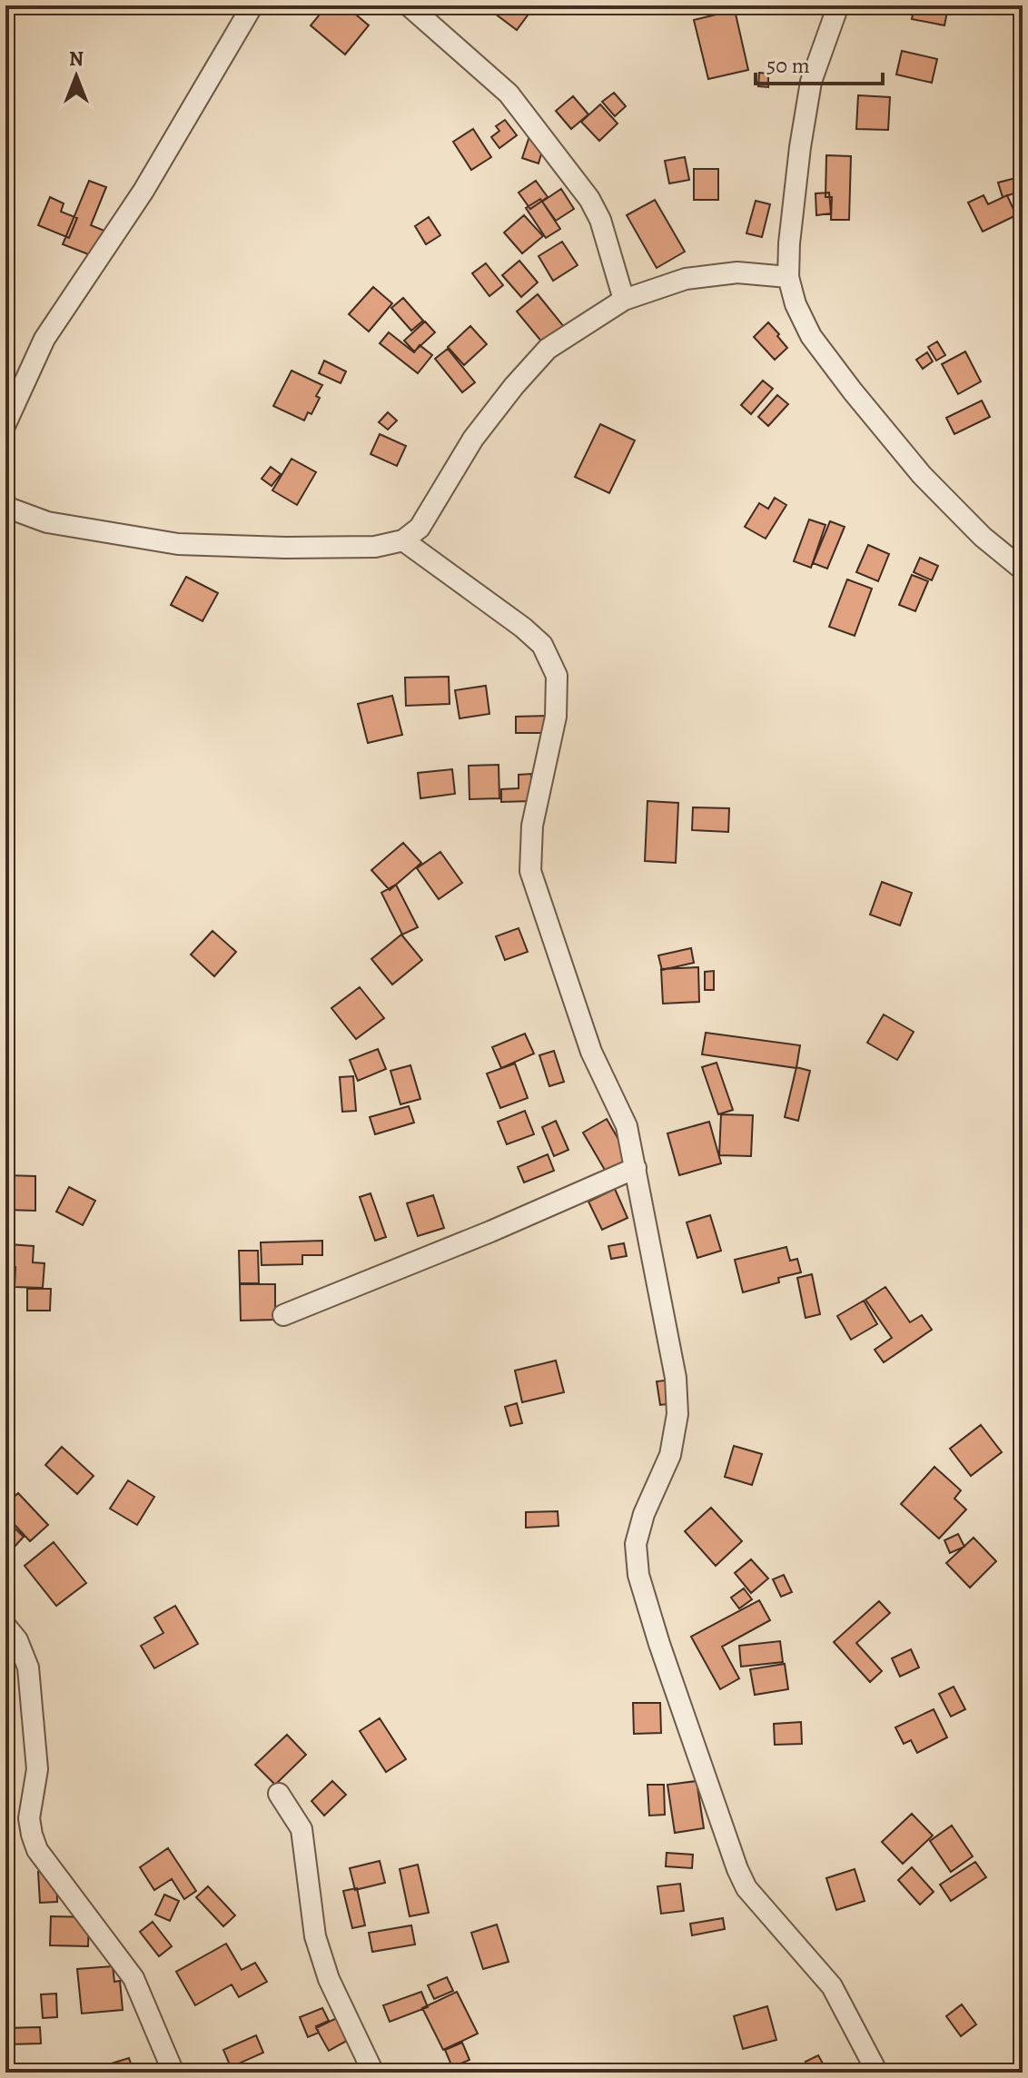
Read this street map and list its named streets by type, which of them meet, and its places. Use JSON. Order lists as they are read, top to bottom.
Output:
{
  "scale_bar": "50 m",
  "north": "top"
}
